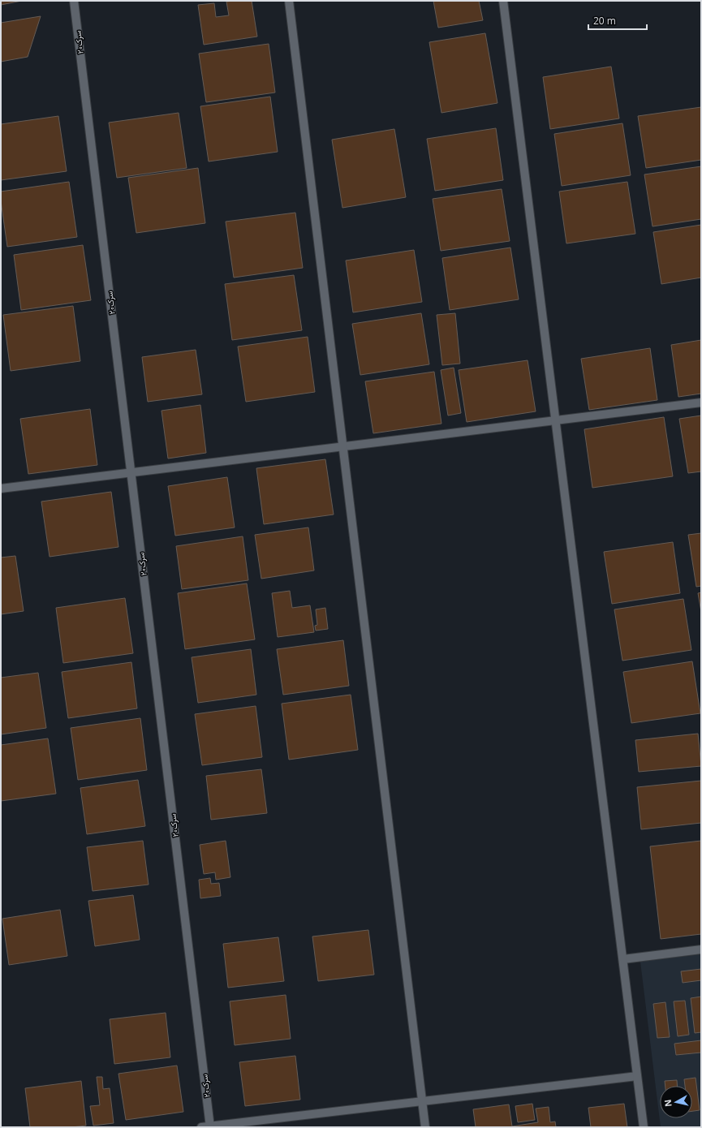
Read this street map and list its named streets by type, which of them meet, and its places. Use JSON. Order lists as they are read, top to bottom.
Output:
{
  "streets": {
    "street": ["سرک۲۰"]
  },
  "scale_bar": "20 m",
  "north": "left"
}
